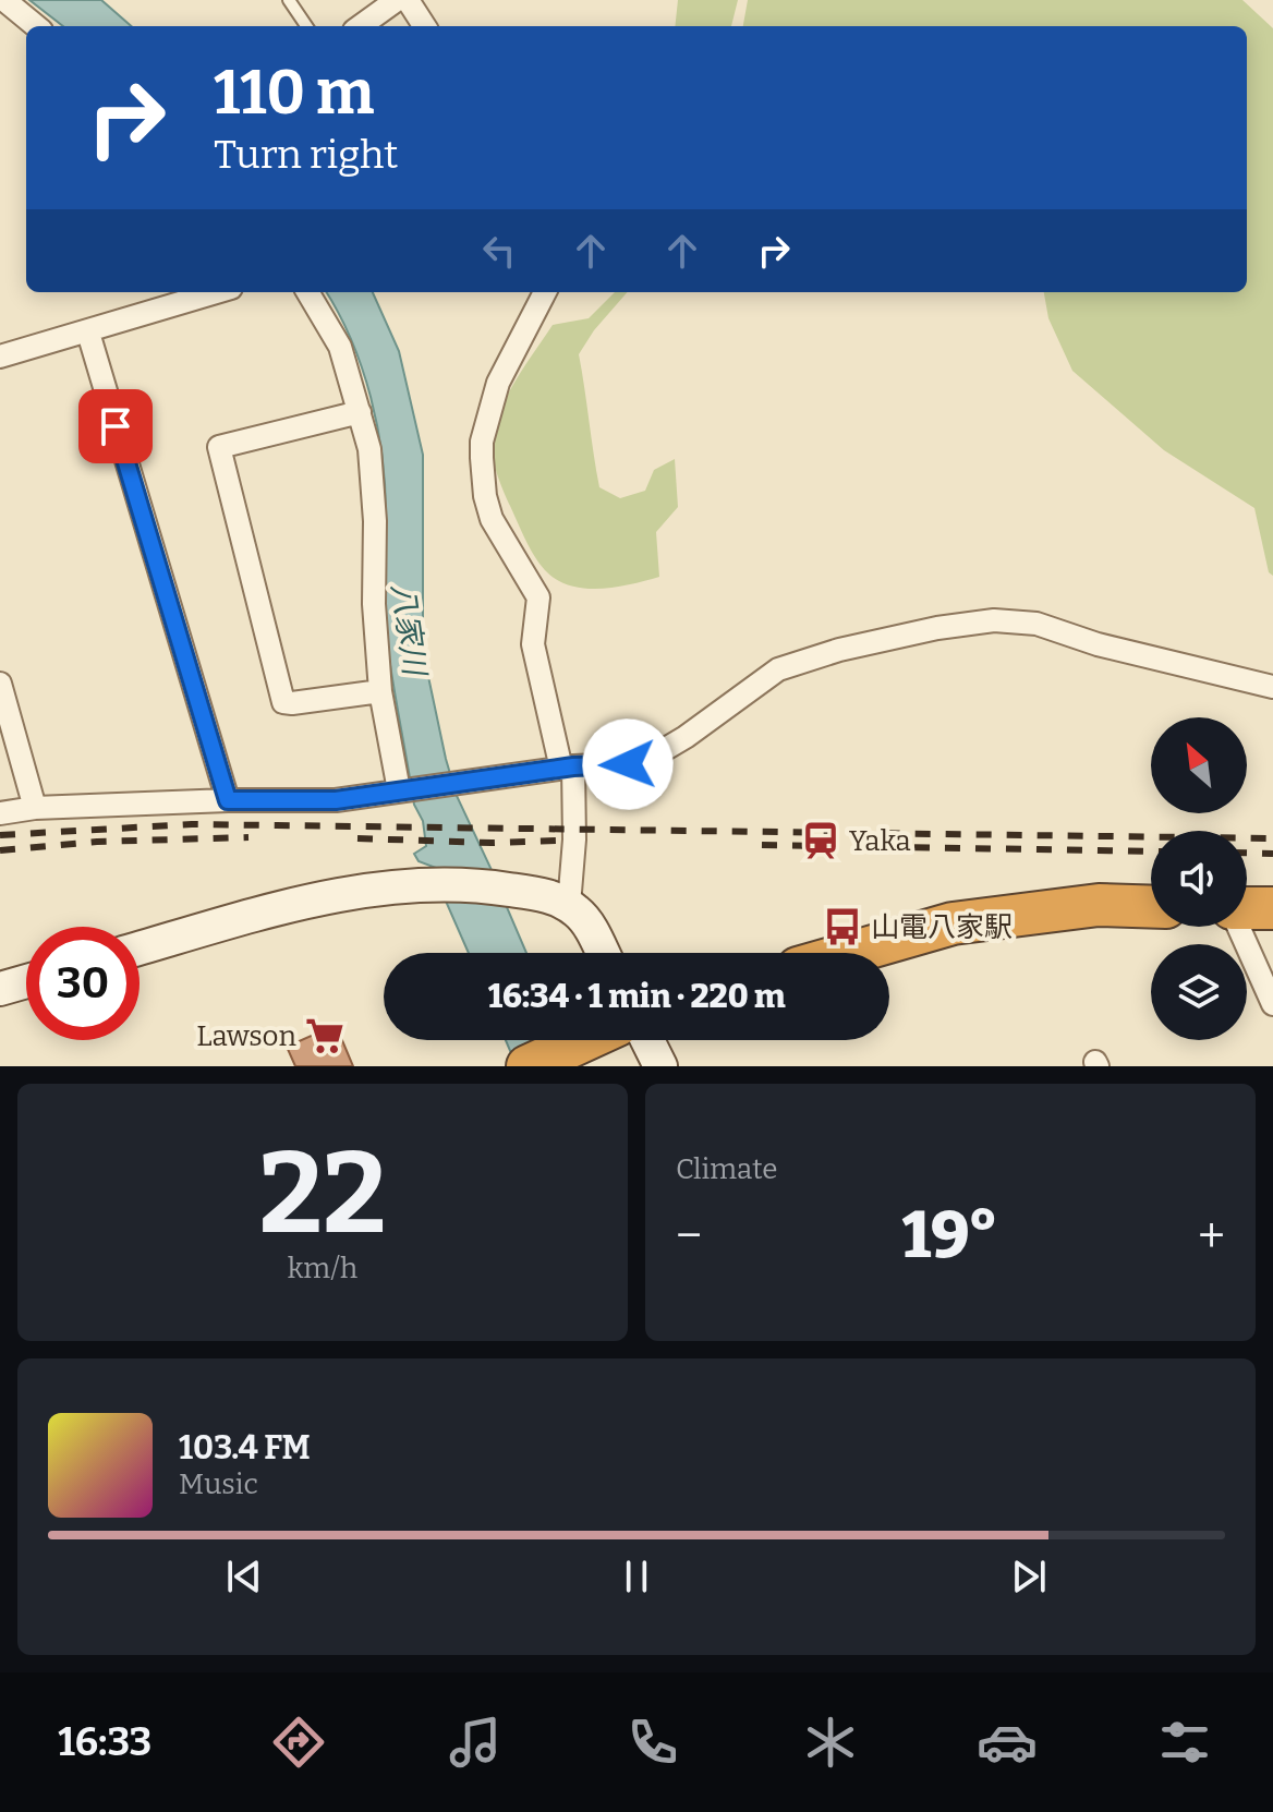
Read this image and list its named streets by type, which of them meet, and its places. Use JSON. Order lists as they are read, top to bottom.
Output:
{
  "water": ["八家川"],
  "places": {
    "station": ["Yaka"],
    "bus stop": ["山電八家駅"],
    "supermarket": ["Lawson"]
  },
  "north": "top left",
  "page": {
    "turn": ["110 m", "Turn right"],
    "limit": "30",
    "trip": "16:34 · 1 min · 220 m",
    "tile": [
      ["22", "km/h"],
      "Climate"
    ],
    "heat": ["−", "19°", "+"],
    "song": ["103.4 FM", "Music"],
    "tabs": "16:33"
  }
}
